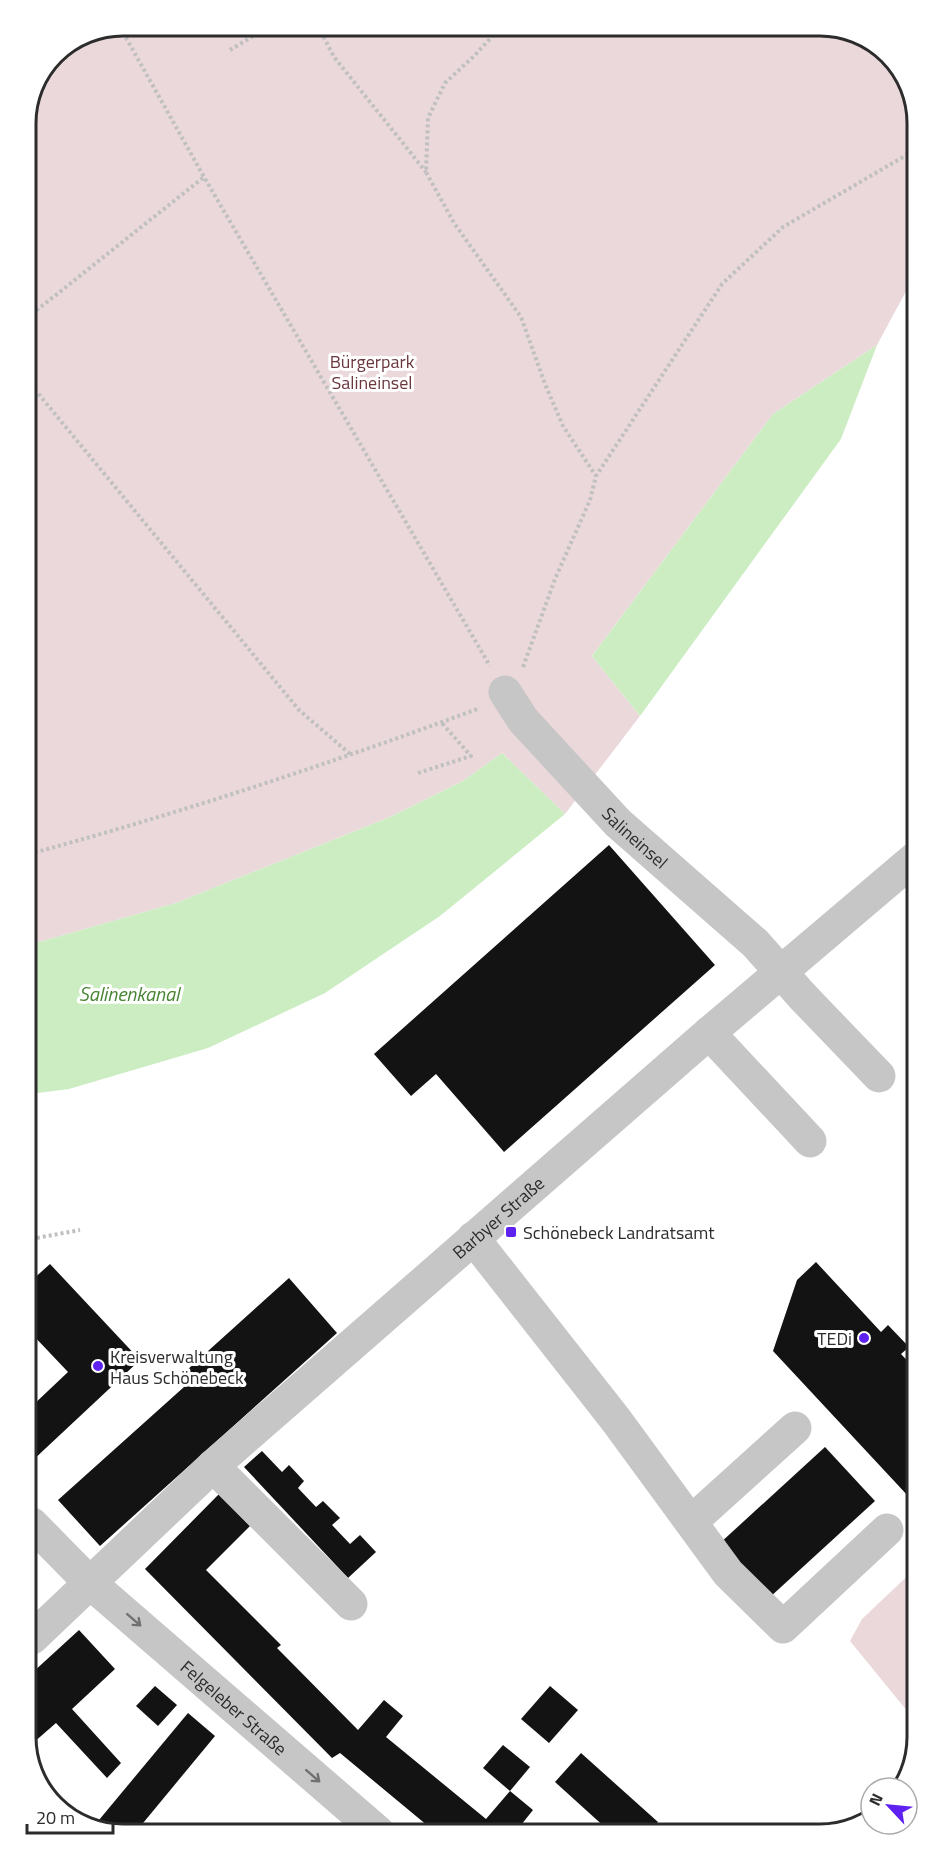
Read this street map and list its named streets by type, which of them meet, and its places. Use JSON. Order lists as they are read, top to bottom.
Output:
{
  "streets": {
    "street": ["Salineinsel", "Barbyer Straße", "Felgeleber Straße"]
  },
  "crossings": [
    ["Salineinsel", "Barbyer Straße"],
    ["Barbyer Straße", "Felgeleber Straße"]
  ],
  "water": ["Salinenkanal"],
  "parks": ["Bürgerpark Salineinsel"],
  "places": {
    "transit": ["Schönebeck Landratsamt"],
    "other": ["TEDi", "Kreisverwaltung Haus Schönebeck"]
  },
  "scale_bar": "20 m",
  "north": "top left"
}
